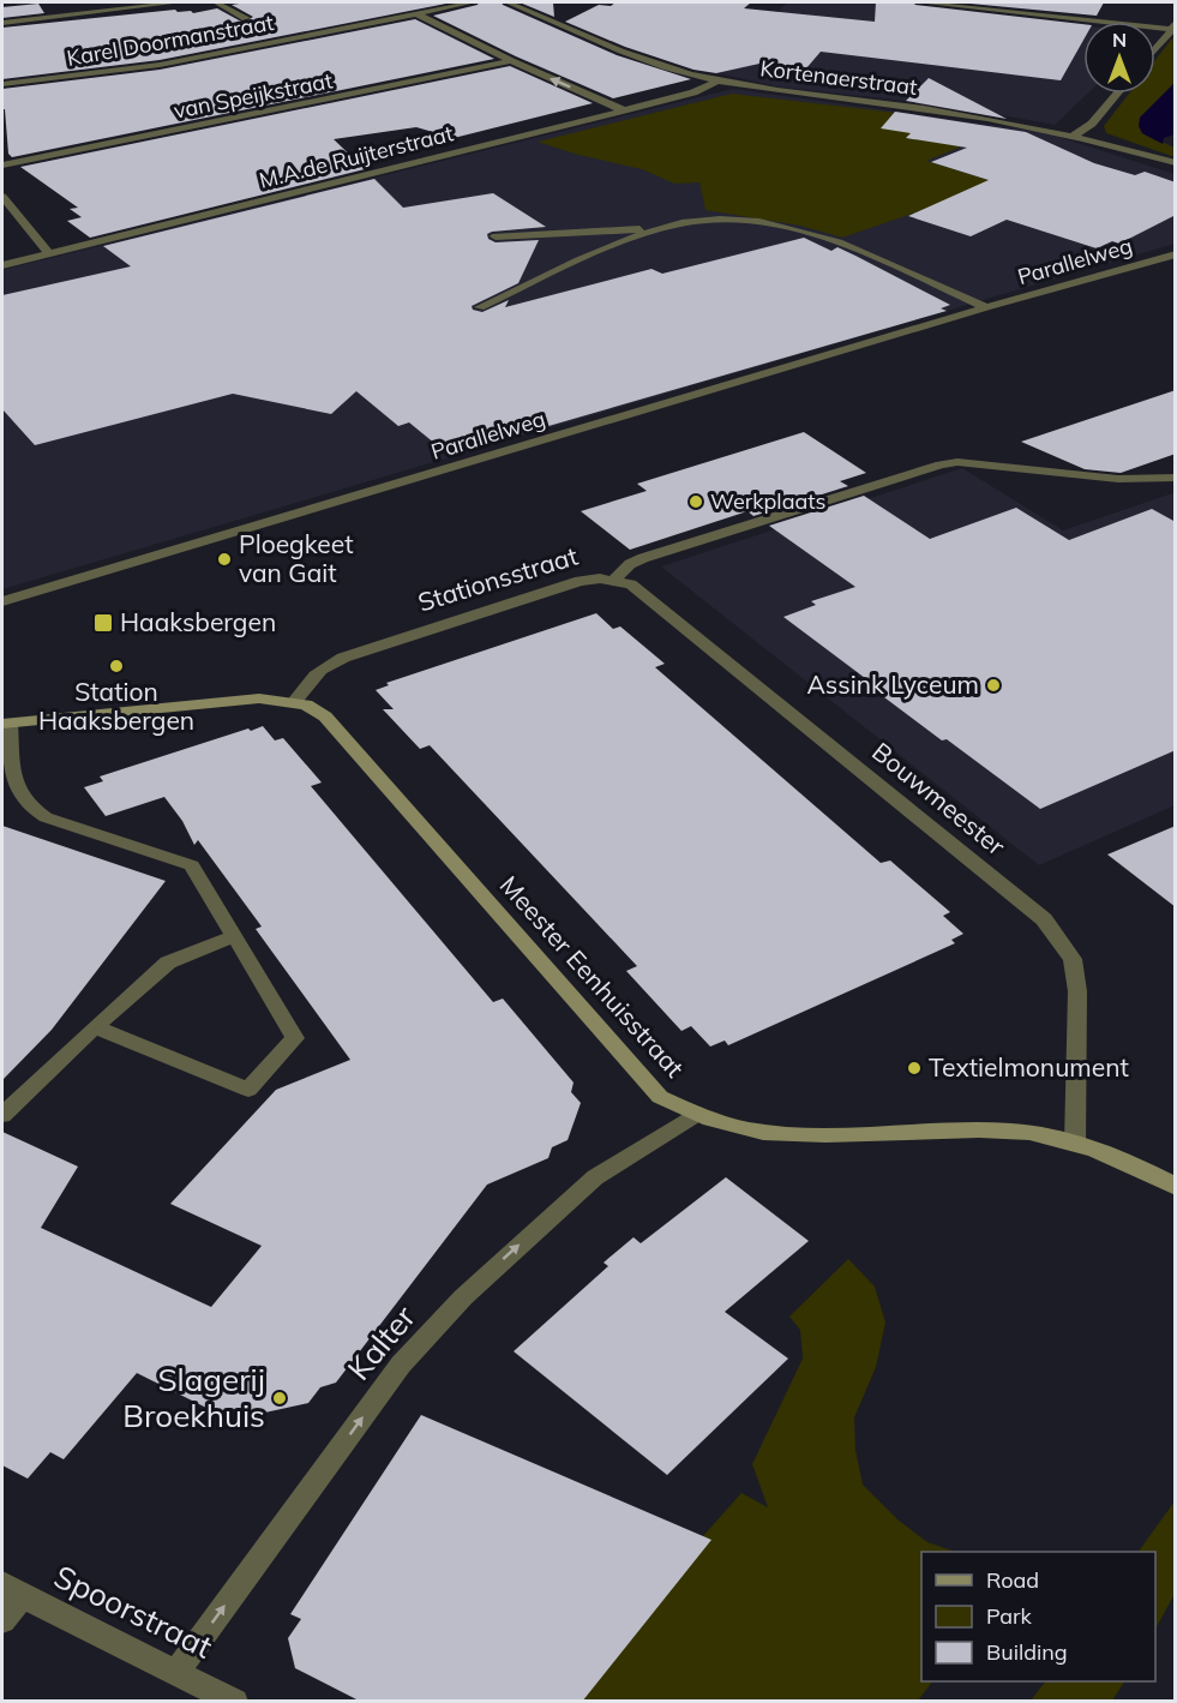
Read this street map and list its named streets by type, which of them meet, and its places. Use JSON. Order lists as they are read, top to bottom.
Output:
{
  "streets": {
    "street": [
      "Karel Doormanstraat",
      "Kortenaerstraat",
      "van Speijkstraat",
      "M.A.de Ruijterstraat",
      "Parallelweg",
      "Stationsstraat",
      "Bouwmeester",
      "Meester Eenhuisstraat",
      "Kalter",
      "Spoorstraat"
    ]
  },
  "crossings": [
    ["Kortenaerstraat", "M.A.de Ruijterstraat"],
    ["Stationsstraat", "Bouwmeester"],
    ["Stationsstraat", "Meester Eenhuisstraat"],
    ["Bouwmeester", "Meester Eenhuisstraat"],
    ["Meester Eenhuisstraat", "Kalter"],
    ["Kalter", "Spoorstraat"]
  ],
  "one_way": ["Kalter"],
  "places": {
    "other": [
      "Werkplaats",
      "Ploegkeet van Gait",
      "Station Haaksbergen",
      "Assink Lyceum",
      "Textielmonument",
      "Slagerij Broekhuis"
    ],
    "transit": ["Haaksbergen"]
  },
  "legend": ["Road", "Park", "Building"],
  "north": "top"
}
